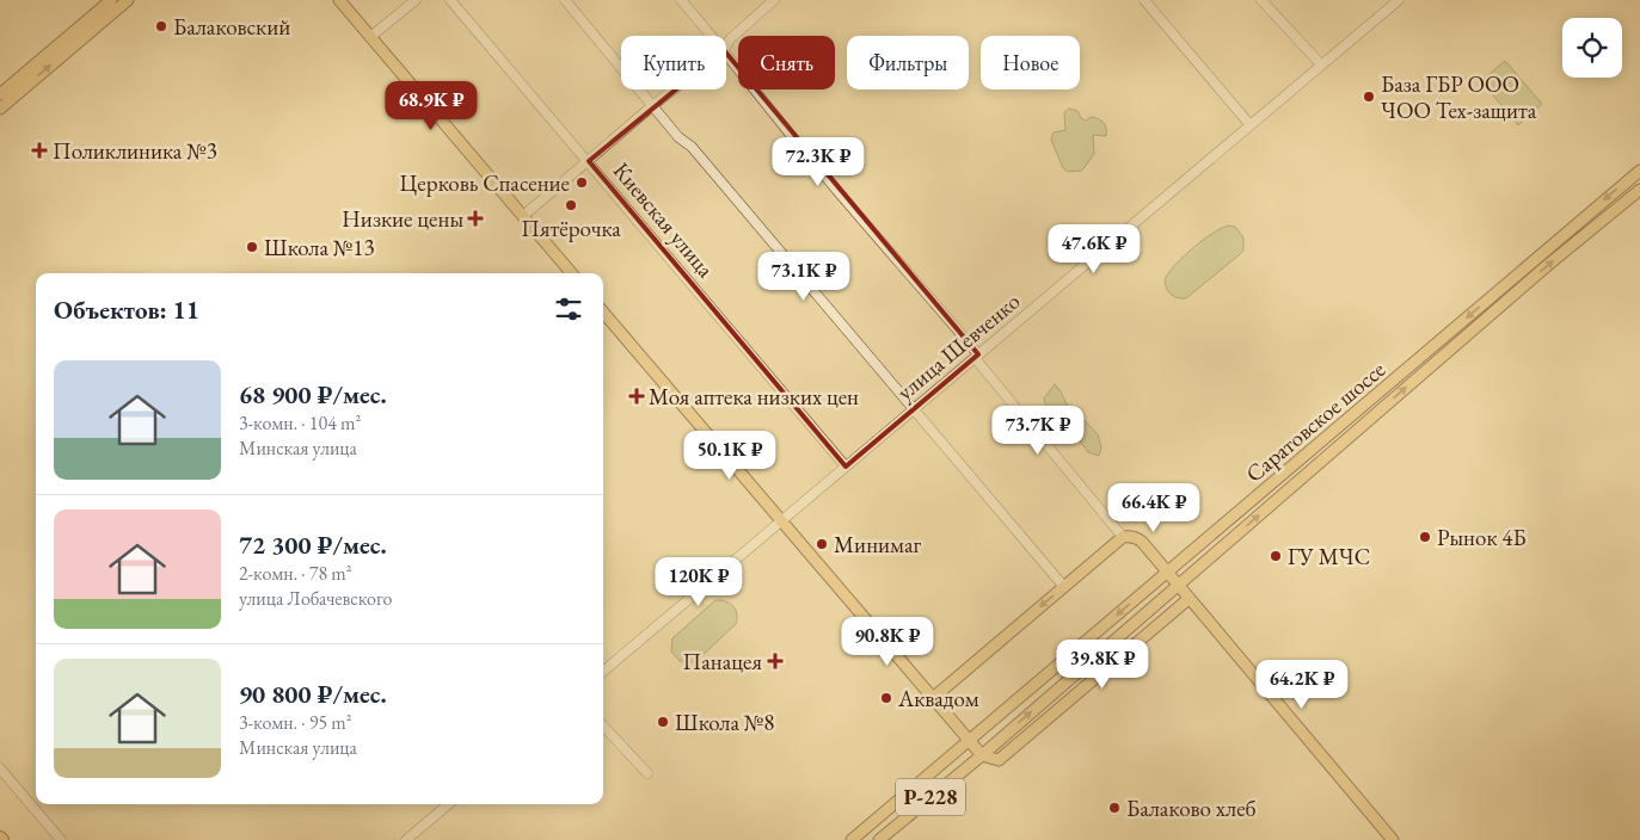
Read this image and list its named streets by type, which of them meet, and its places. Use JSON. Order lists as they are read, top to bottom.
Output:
{
  "streets": {
    "main road": ["Саратовское шоссе", "Р-228"],
    "street": ["Киевская улица", "улица Шевченко"]
  },
  "crossings": [
    ["Киевская улица", "улица Шевченко"]
  ],
  "places": {
    "other": [
      "Балаковский",
      "База ГБР ООО ЧОО Тех-защита",
      "Церковь Спасение",
      "Пятёрочка",
      "Школа №13",
      "Рынок 4Б",
      "Минимаг",
      "ГУ МЧС",
      "Аквадом",
      "Школа №8",
      "Балаково хлеб"
    ],
    "health": [
      "Поликлиника №3",
      "Низкие цены",
      "Моя аптека низких цен",
      "Панацея"
    ]
  },
  "page": {
    "chip": [
      "Купить",
      "Снять",
      "Фильтры",
      "Новое"
    ],
    "price": [
      "68.9K ₽",
      "72.3K ₽",
      "47.6K ₽",
      "73.1K ₽",
      "73.7K ₽",
      "50.1K ₽",
      "66.4K ₽",
      "120K ₽",
      "90.8K ₽",
      "39.8K ₽",
      "64.2K ₽"
    ],
    "heading": "Объектов: 11",
    "list": [
      {
        "name": "68 900 ₽/мес.",
        "note": "3-комн. · 104 m² · Минская улица"
      },
      {
        "name": "72 300 ₽/мес.",
        "note": "2-комн. · 78 m² · улица Лобачевского"
      },
      {
        "name": "90 800 ₽/мес.",
        "note": "3-комн. · 95 m² · Минская улица"
      }
    ]
  }
}
